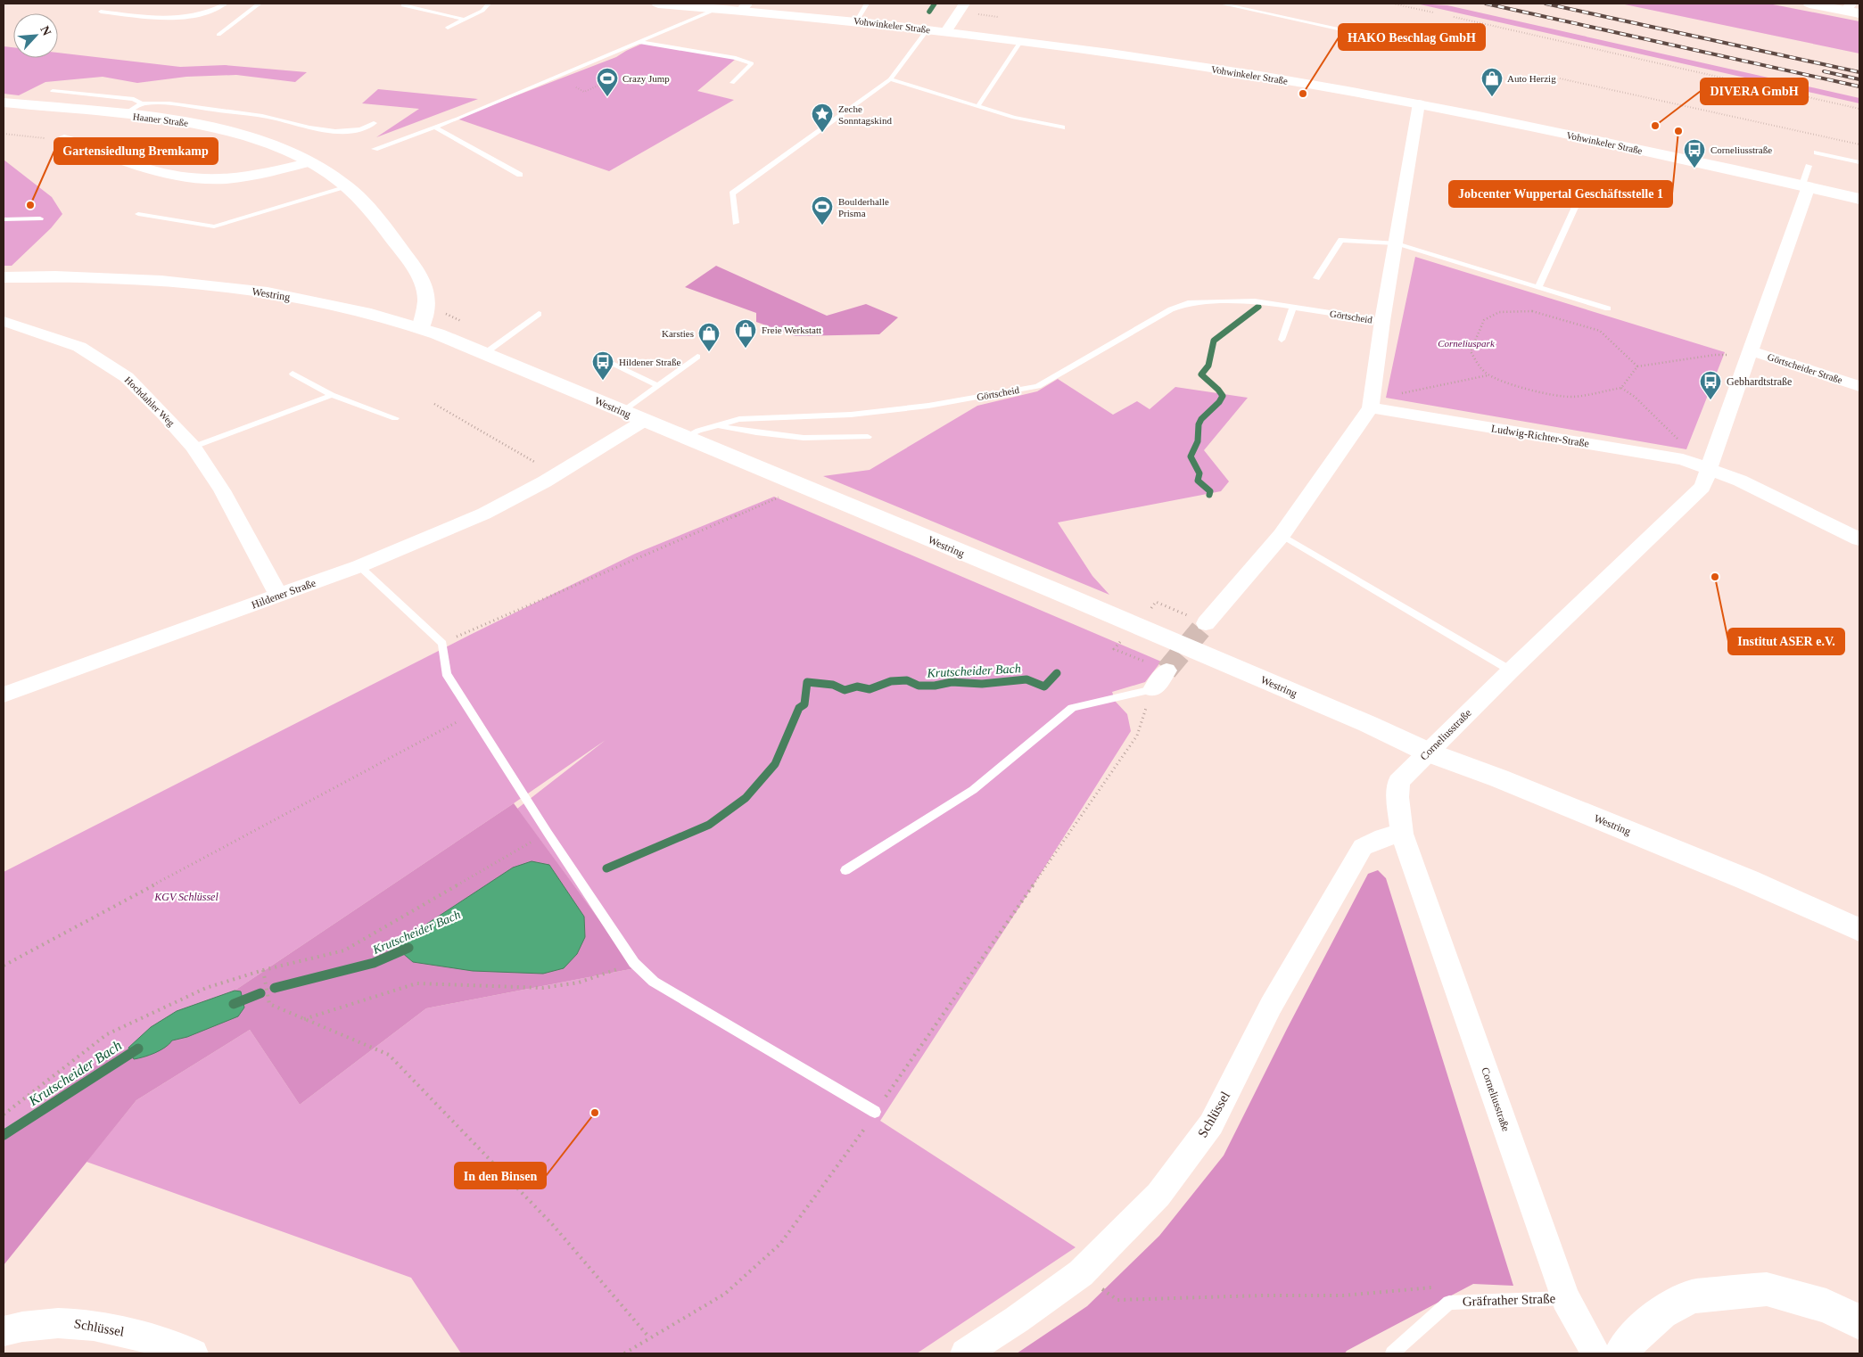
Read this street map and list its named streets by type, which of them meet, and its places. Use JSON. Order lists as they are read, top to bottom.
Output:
{
  "streets": {
    "main road": ["Vohwinkeler Straße", "Haaner Straße", "Westring"],
    "street": [
      "Görtscheider Straße",
      "Hochdahler Weg",
      "Ludwig-Richter-Straße",
      "Hildener Straße",
      "Corneliusstraße",
      "Schlüssel"
    ],
    "lane": ["Görtscheid", "Gräfrather Straße"]
  },
  "crossings": [
    ["Vohwinkeler Straße", "Corneliusstraße"],
    ["Haaner Straße", "Westring"],
    ["Westring", "Görtscheid"],
    ["Westring", "Hildener Straße"],
    ["Westring", "Corneliusstraße"],
    ["Görtscheider Straße", "Corneliusstraße"],
    ["Hochdahler Weg", "Hildener Straße"],
    ["Ludwig-Richter-Straße", "Corneliusstraße"],
    ["Corneliusstraße", "Schlüssel"],
    ["Corneliusstraße", "Gräfrather Straße"]
  ],
  "water": ["Krutscheider Bach"],
  "parks": ["Corneliuspark", "KGV Schlüssel"],
  "places": {
    "other": [
      "HAKO Beschlag GmbH",
      "DIVERA GmbH",
      "Jobcenter Wuppertal Geschäftsstelle 1",
      "Gartensiedlung Bremkamp",
      "Institut ASER e.V.",
      "In den Binsen"
    ],
    "sports": ["Crazy Jump", "Boulderhalle Prisma"],
    "shop": ["Auto Herzig", "Freie Werkstatt", "Karsties"],
    "place": ["Zeche Sonntagskind"],
    "bus stop": ["Corneliusstraße", "Hildener Straße", "Gebhardtstraße"]
  },
  "north": "top right"
}
